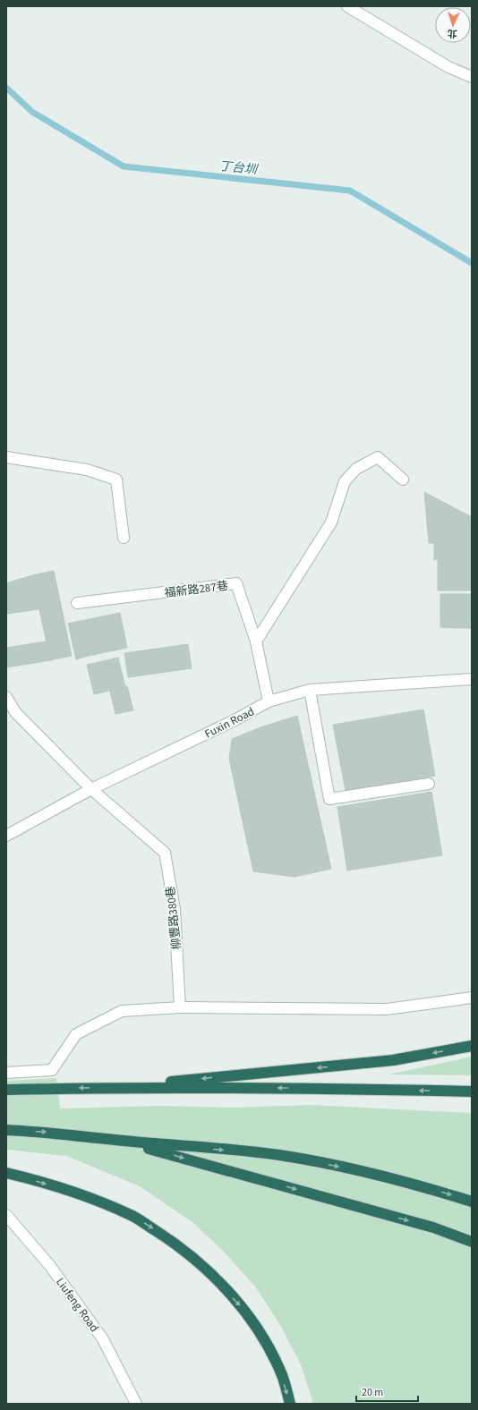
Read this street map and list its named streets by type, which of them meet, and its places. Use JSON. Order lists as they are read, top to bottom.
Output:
{
  "streets": {
    "street": [
      "福新路287巷",
      "Fuxin Road",
      "柳豐路380巷",
      "Liufeng Road"
    ]
  },
  "crossings": [
    ["福新路287巷", "Fuxin Road"],
    ["Fuxin Road", "柳豐路380巷"]
  ],
  "water": ["丁台圳"],
  "scale_bar": "20 m",
  "north": "bottom"
}
